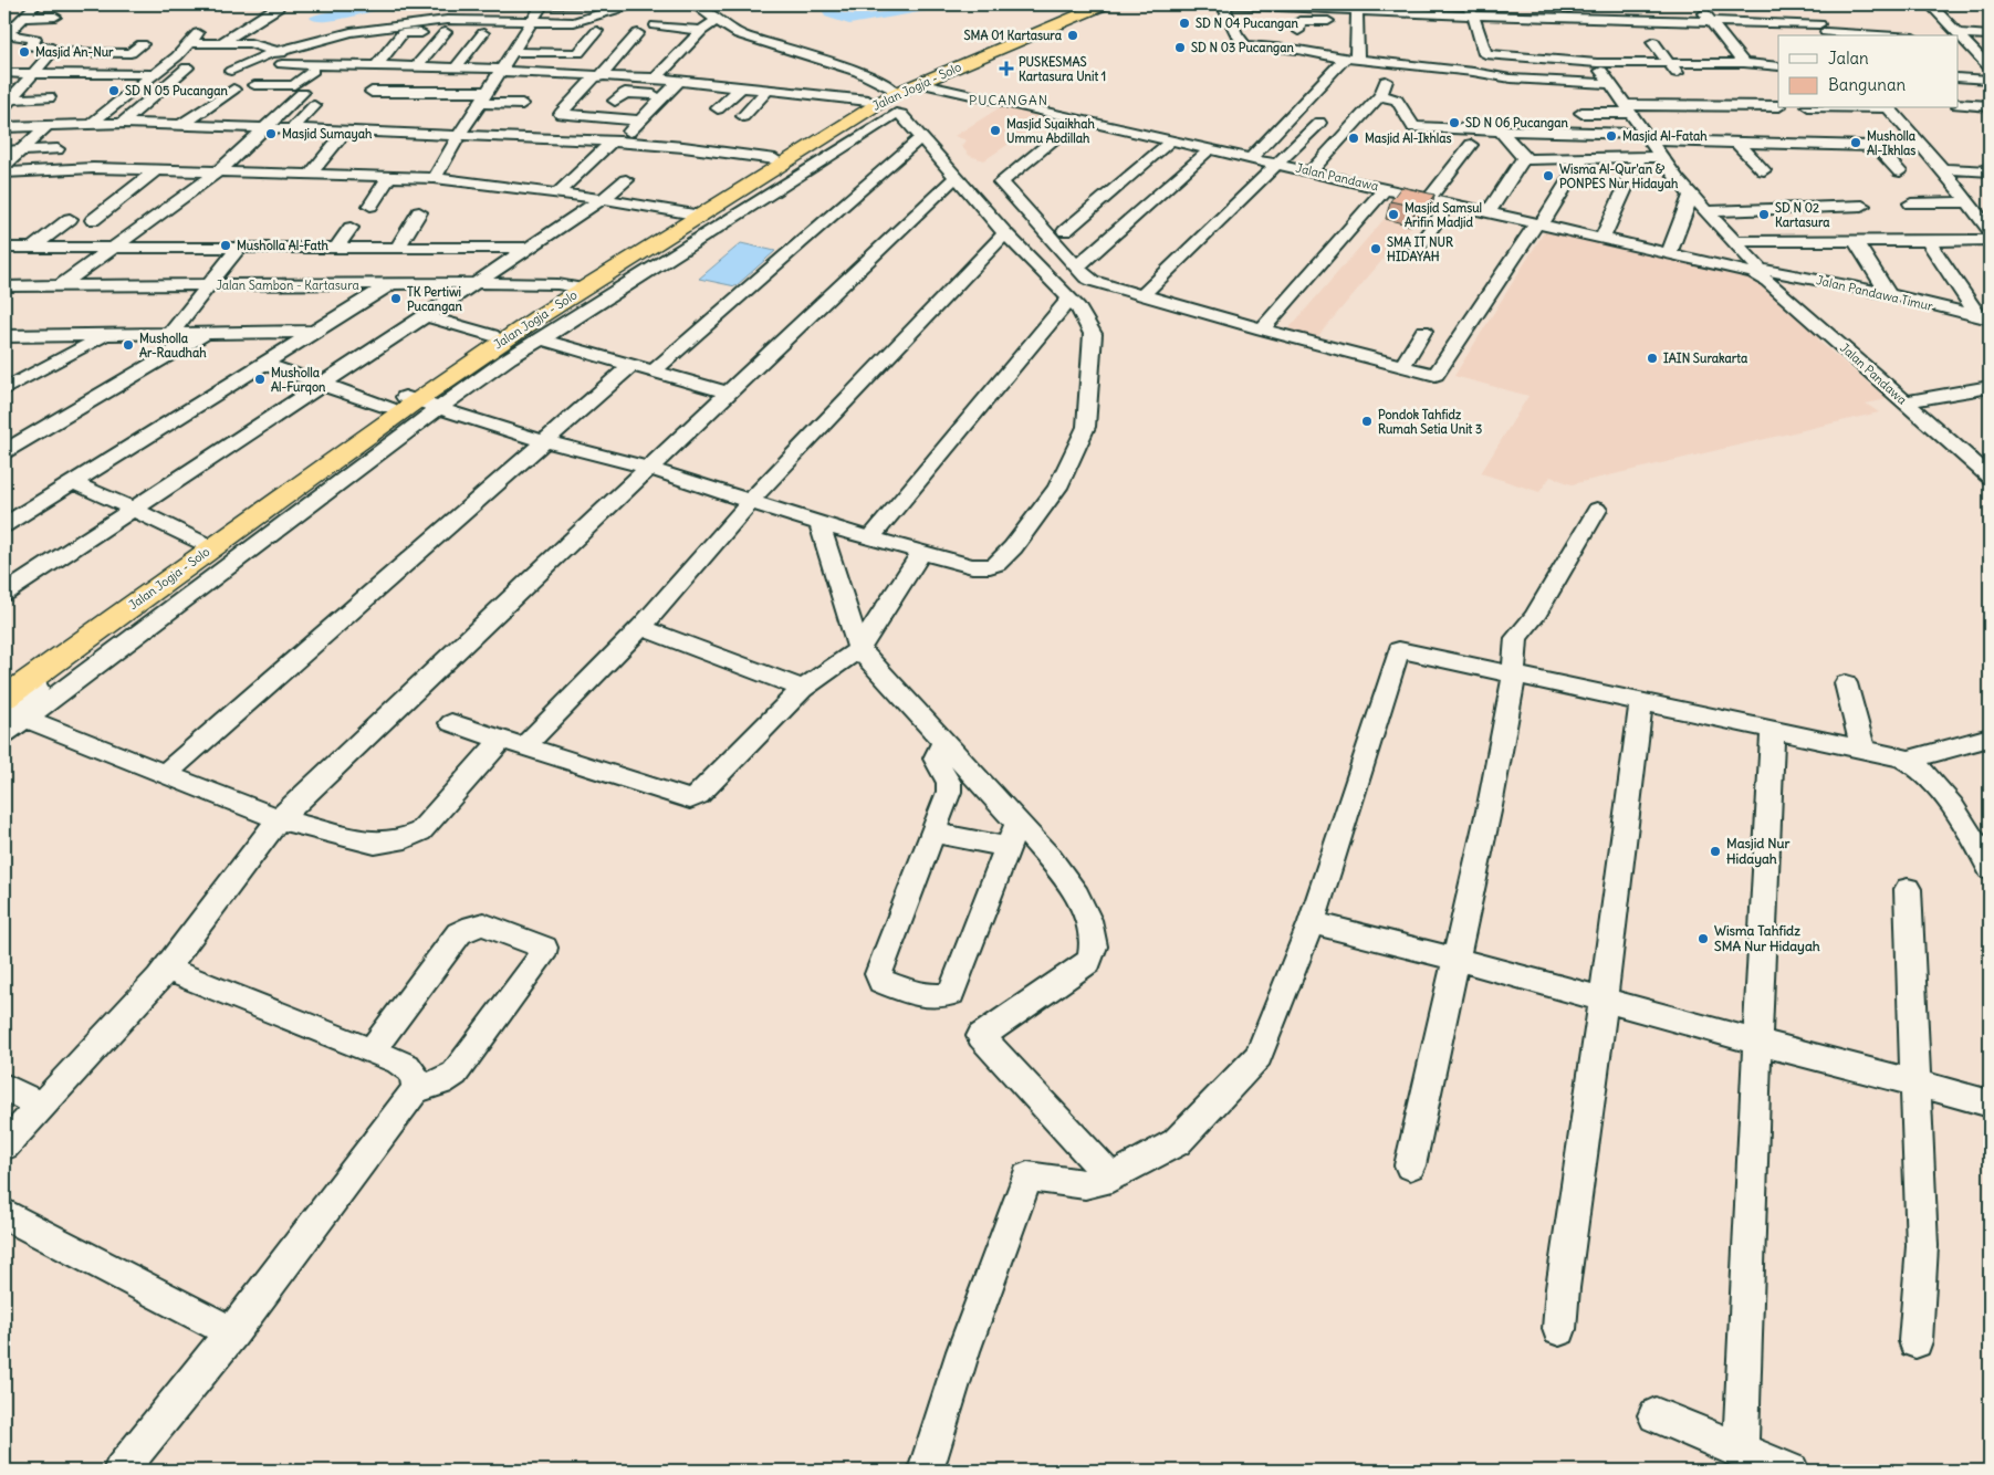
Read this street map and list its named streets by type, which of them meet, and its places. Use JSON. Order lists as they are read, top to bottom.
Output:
{
  "streets": {
    "highway": ["Jalan Jogja - Solo"],
    "street": ["Jalan Pandawa", "Jalan Sambon - Kartasura", "Jalan Pandawa Timur"]
  },
  "crossings": [
    ["Jalan Jogja - Solo", "Jalan Pandawa"],
    ["Jalan Jogja - Solo", "Jalan Sambon - Kartasura"],
    ["Jalan Pandawa", "Jalan Pandawa Timur"]
  ],
  "districts": ["PUCANGAN"],
  "places": {
    "other": [
      "SD N 04 Pucangan",
      "SMA 01 Kartasura",
      "SD N 03 Pucangan",
      "Masjid An-Nur",
      "SD N 05 Pucangan",
      "SD N 06 Pucangan",
      "Masjid Syaikhah Ummu Abdillah",
      "Masjid Sumayah",
      "Masjid Al-Fatah",
      "Masjid Al-Ikhlas",
      "Musholla Al-Ikhlas",
      "Wisma Al-Qur'an & PONPES Nur Hidayah",
      "Masjid Samsul Arifin Madjid",
      "SD N 02 Kartasura",
      "Musholla Al-Fath",
      "SMA IT NUR HIDAYAH",
      "TK Pertiwi Pucangan",
      "Musholla Ar-Raudhah",
      "IAIN Surakarta",
      "Musholla Al-Furqon",
      "Pondok Tahfidz Rumah Setia Unit 3",
      "Masjid Nur Hidayah",
      "Wisma Tahfidz SMA Nur Hidayah"
    ],
    "health": ["PUSKESMAS Kartasura Unit 1"]
  },
  "legend": ["Jalan", "Bangunan"]
}
